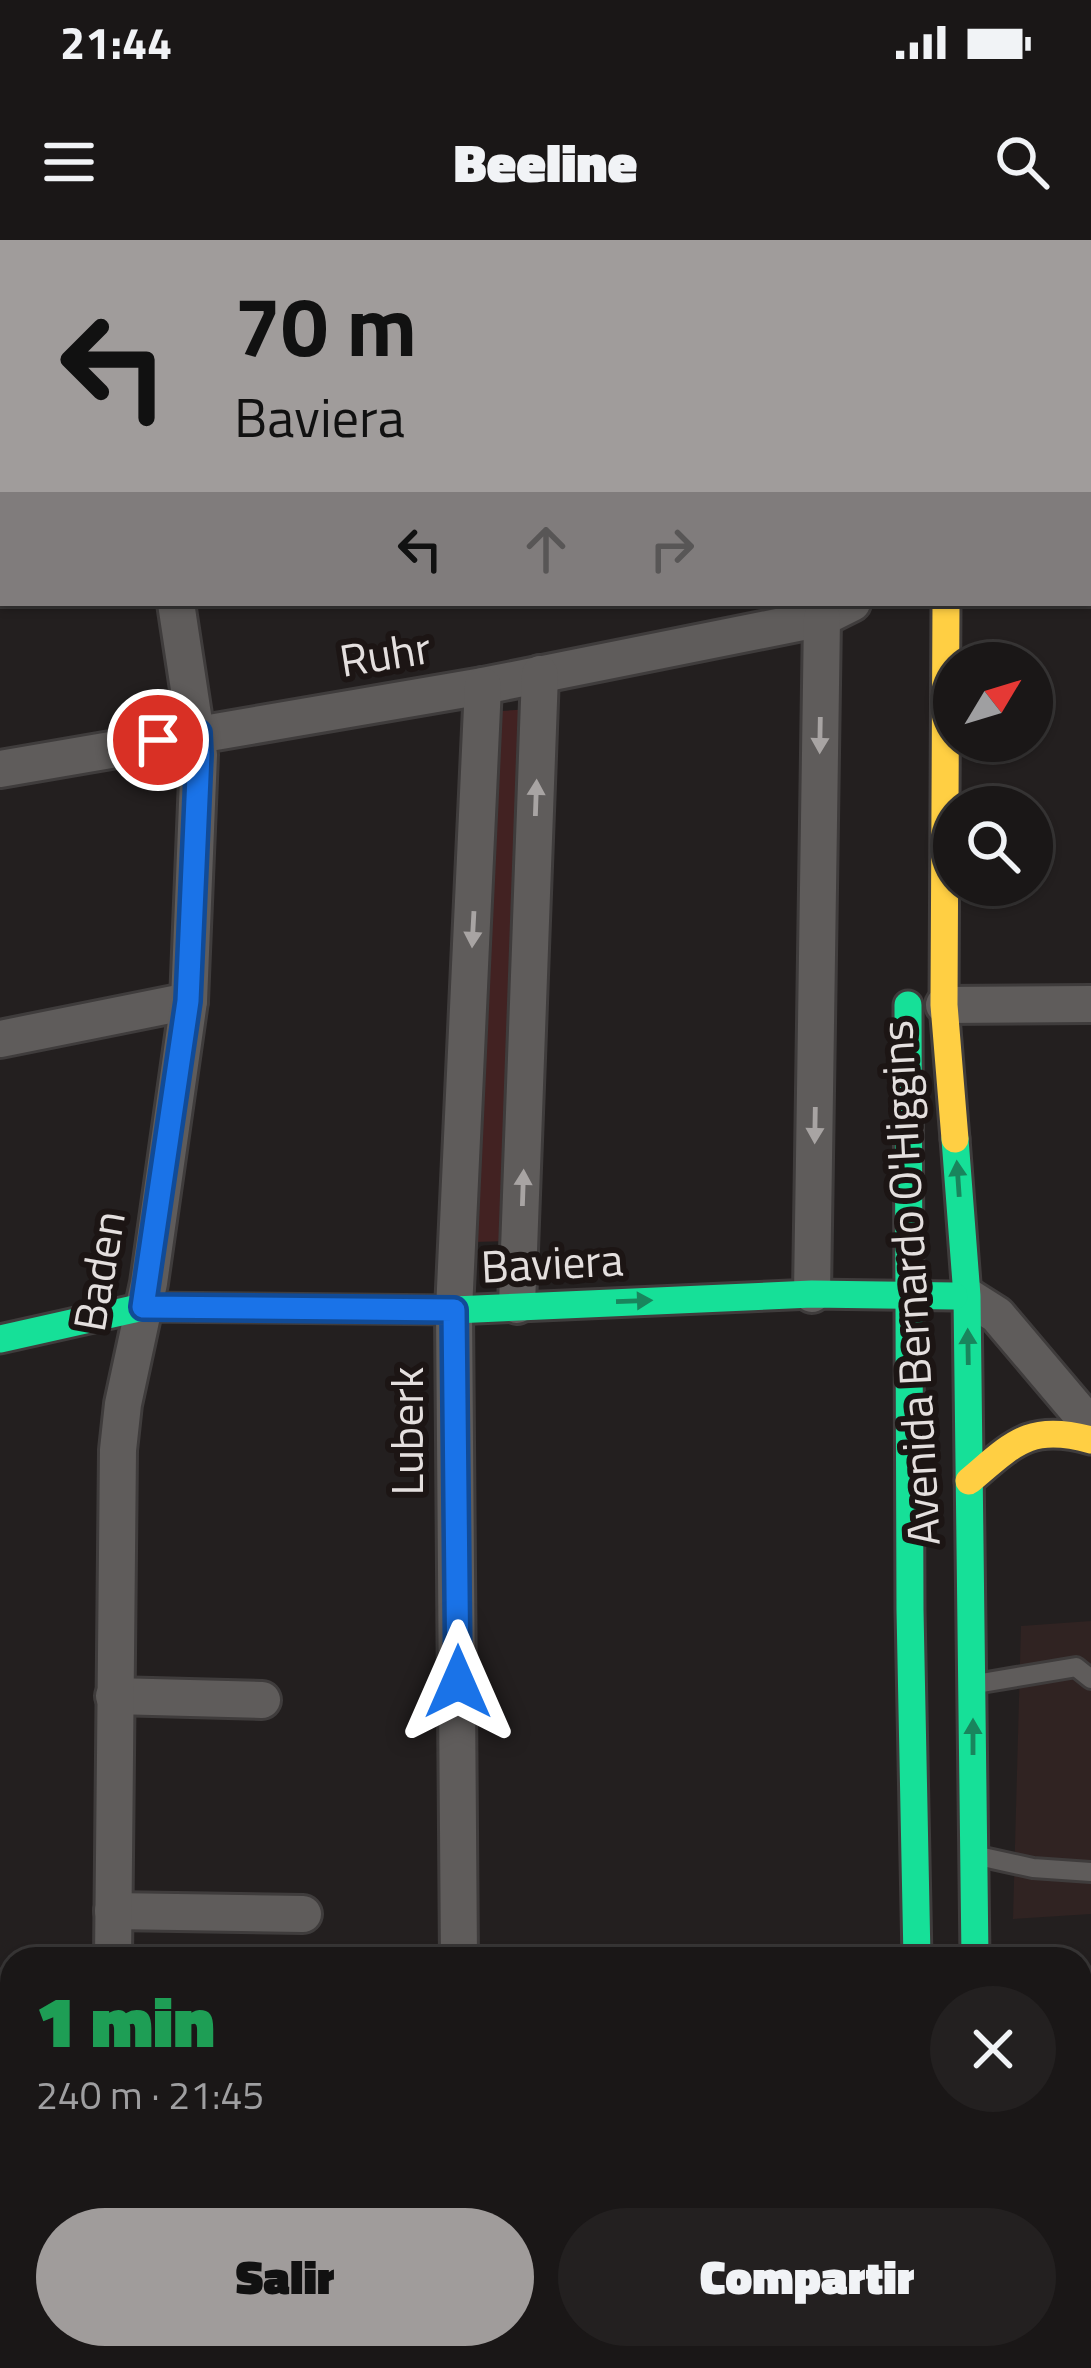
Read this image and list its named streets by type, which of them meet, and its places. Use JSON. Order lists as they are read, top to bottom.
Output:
{
  "streets": {
    "main road": ["Baviera", "Avenida Bernardo O'Higgins"],
    "street": ["Ruhr", "Baden", "Luberk"]
  },
  "crossings": [
    ["Ruhr", "Baden"],
    ["Ruhr", "Avenida Bernardo O'Higgins"],
    ["Ruhr", "Luberk"],
    ["Baviera", "Baden"],
    ["Baviera", "Avenida Bernardo O'Higgins"],
    ["Baviera", "Luberk"]
  ],
  "north": "top right",
  "page": {
    "status": "21:44",
    "header": "Beeline",
    "turn": ["70 m", "Baviera"],
    "heading": ["1 min", "240 m · 21:45"],
    "buttons": ["Salir", "Compartir"]
  }
}
